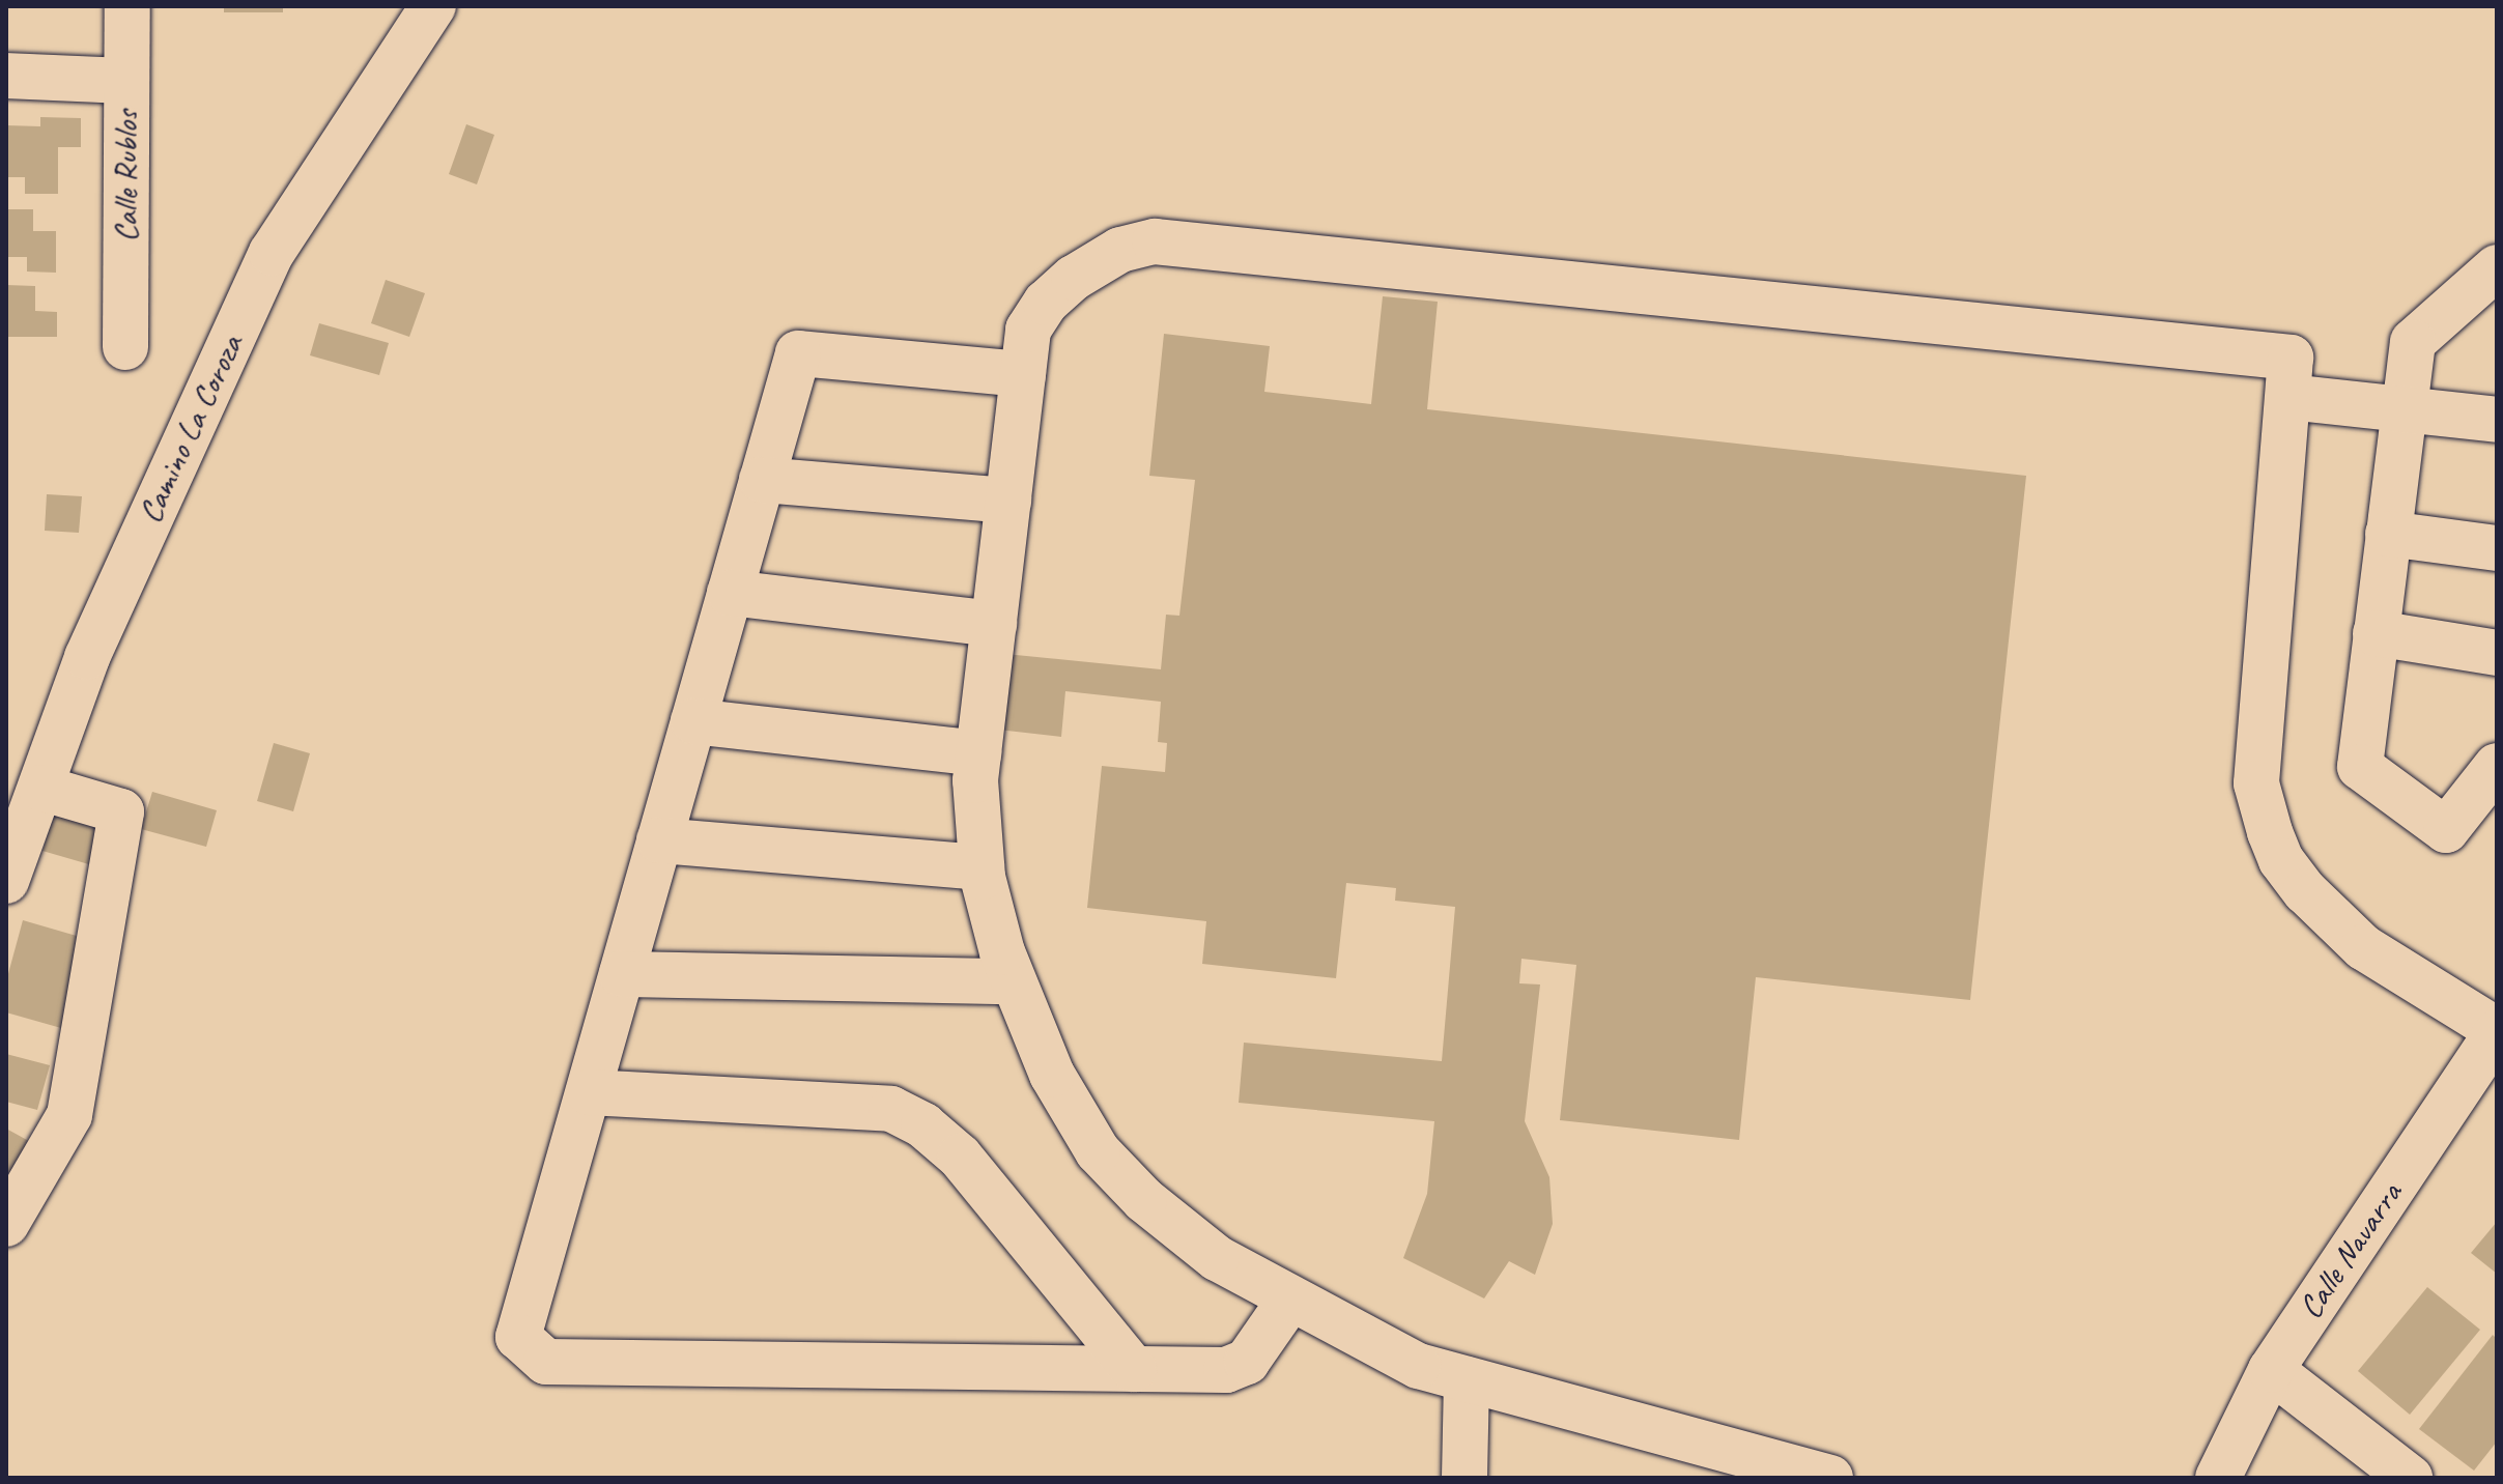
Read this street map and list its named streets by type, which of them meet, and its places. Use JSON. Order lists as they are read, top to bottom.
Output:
{
  "streets": {
    "street": ["Calle Rublos", "Camino La Coroza", "Calle Navarra"]
  }
}
